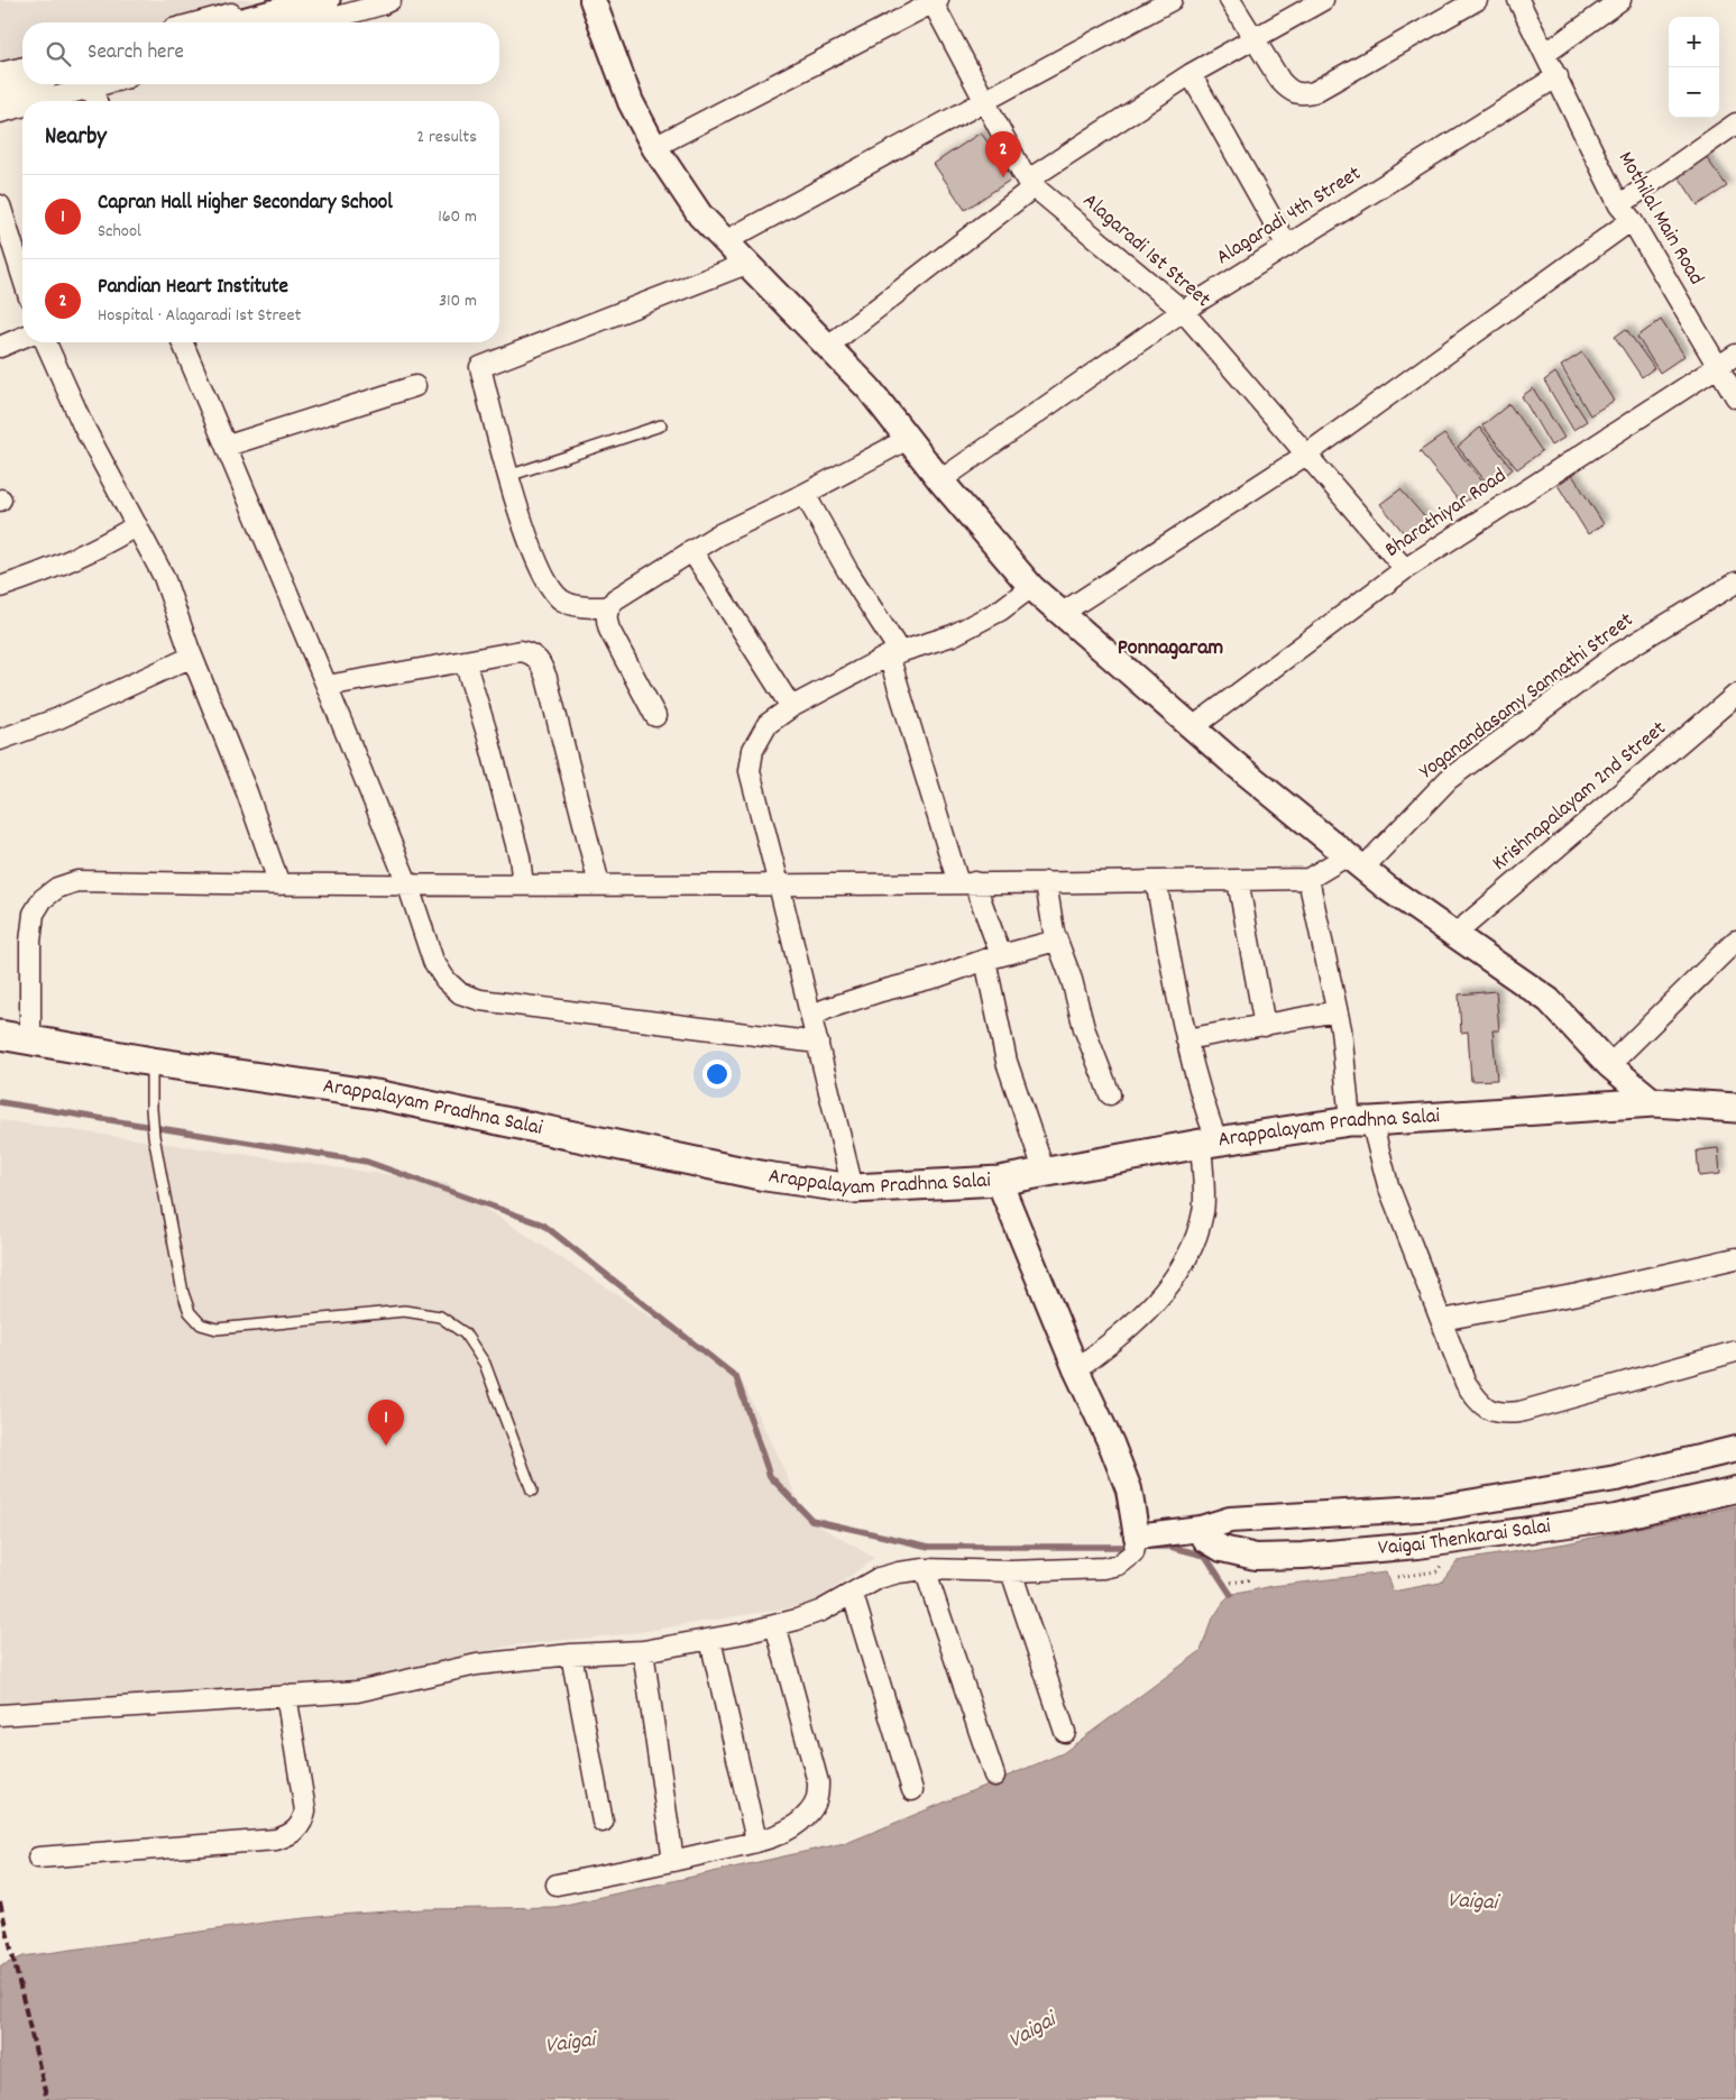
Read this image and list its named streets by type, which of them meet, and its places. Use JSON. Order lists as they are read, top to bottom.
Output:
{
  "streets": {
    "main road": ["Arappalayam Pradhna Salai"],
    "street": [
      "Alagaradi 4th Street",
      "Mothilal Main Road",
      "Alagaradi 1st Street",
      "Bharathiyar Road",
      "Yoganandasamy Sannathi Street",
      "Krishnapalayam 2nd Street",
      "Vaigai Thenkarai Salai"
    ]
  },
  "crossings": [
    ["Alagaradi 4th Street", "Mothilal Main Road"],
    ["Alagaradi 4th Street", "Alagaradi 1st Street"],
    ["Mothilal Main Road", "Bharathiyar Road"],
    ["Alagaradi 1st Street", "Bharathiyar Road"]
  ],
  "districts": ["Ponnagaram"],
  "water": ["Vaigai"],
  "page": {
    "map_buttons": ["+", "−"],
    "search": "Search here",
    "heading": ["Nearby", "2 results"],
    "pins": ["2", "1"],
    "list": [
      {
        "mark": "1",
        "name": "Capran Hall Higher Secondary School",
        "note": "School",
        "value": "160 m"
      },
      {
        "mark": "2",
        "name": "Pandian Heart Institute",
        "note": "Hospital · Alagaradi 1st Street",
        "value": "310 m"
      }
    ]
  }
}
